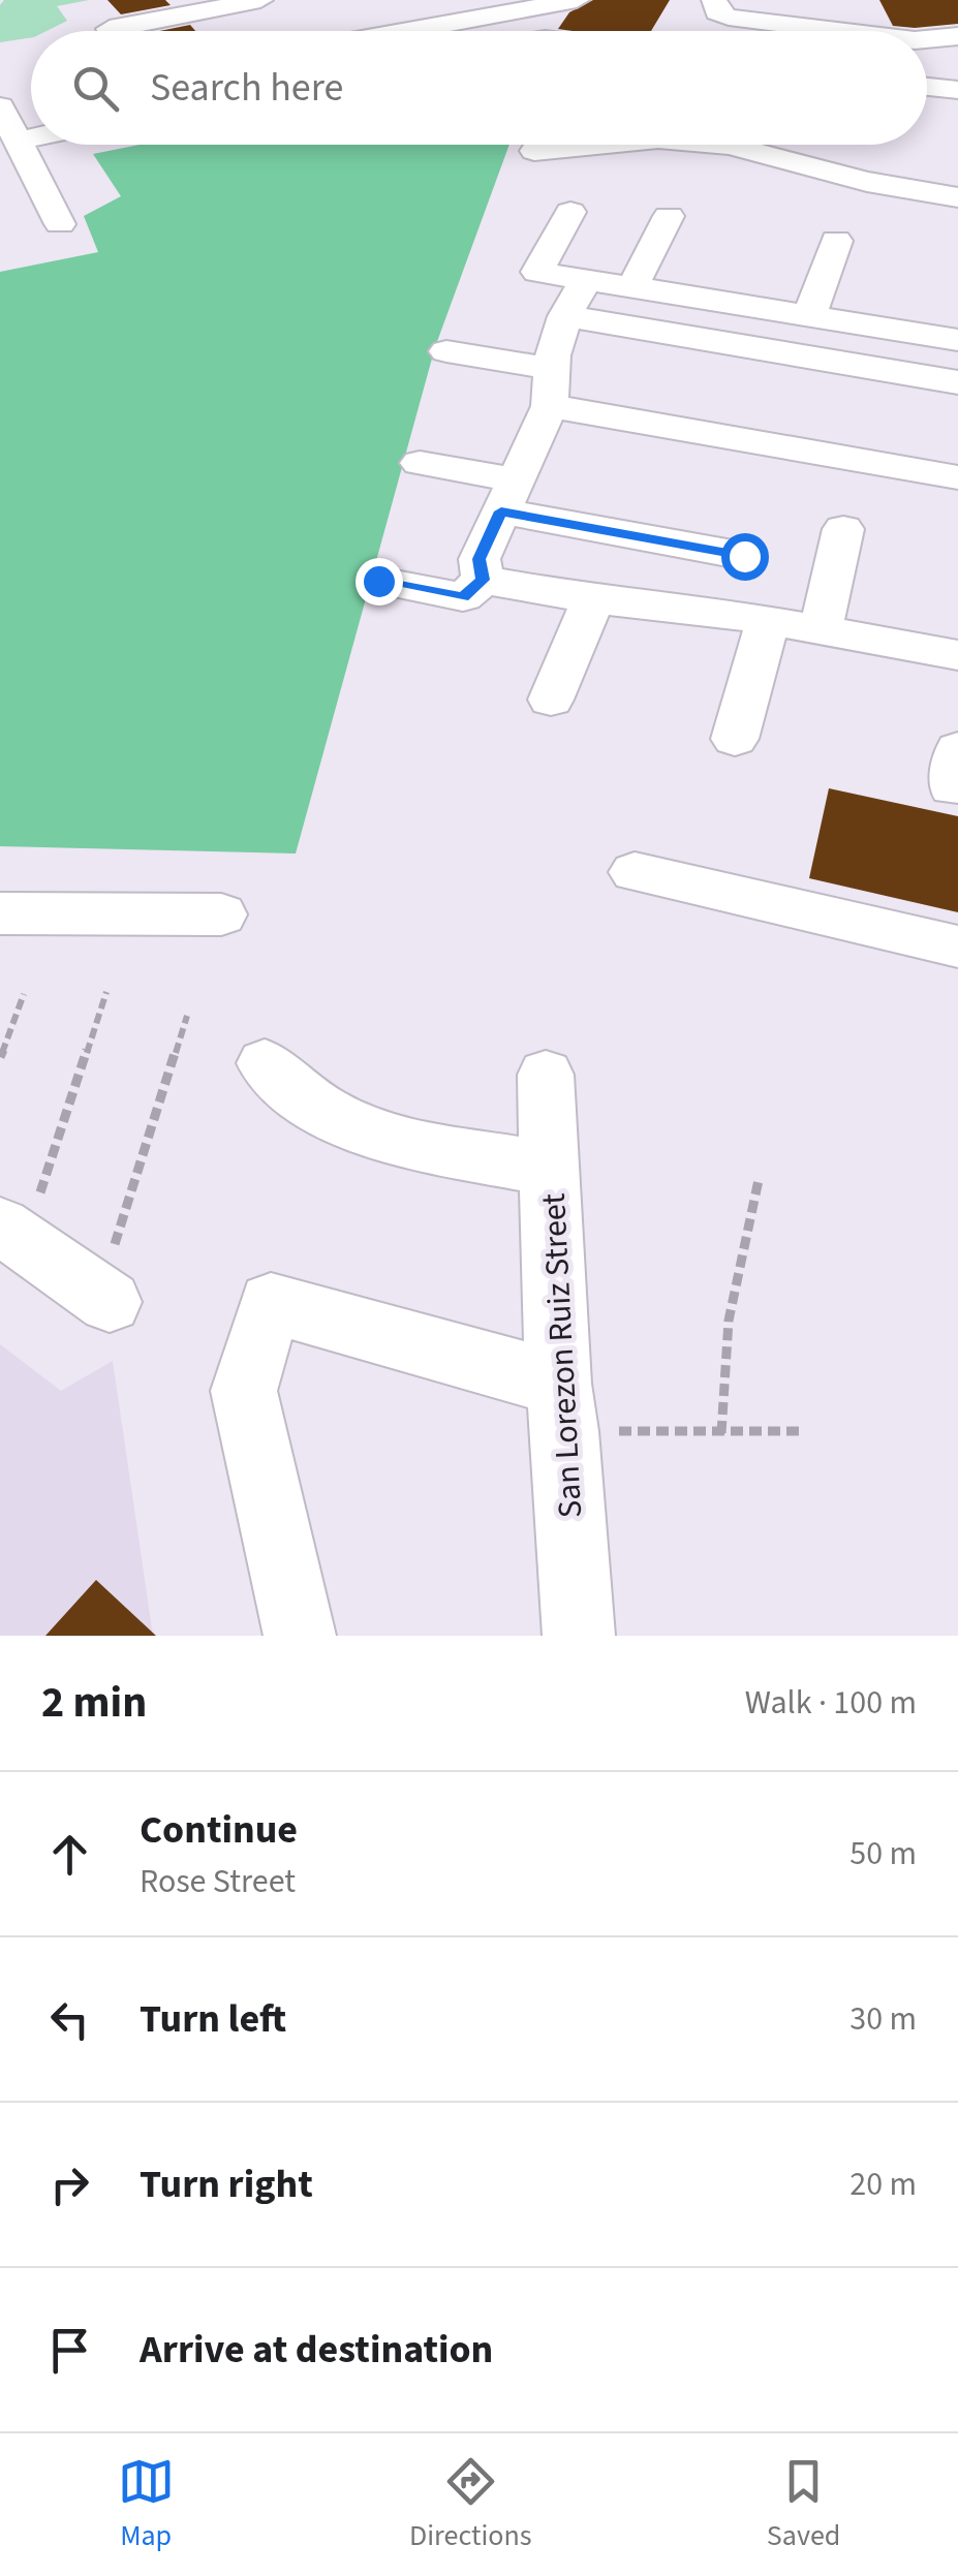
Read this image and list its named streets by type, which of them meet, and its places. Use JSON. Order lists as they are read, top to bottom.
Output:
{
  "streets": {
    "street": ["San Lorezon Ruiz Street"]
  },
  "page": {
    "search": "Search here",
    "heading": ["2 min", "Walk · 100 m"],
    "list": [
      ["Continue", "Rose Street", "50 m"],
      ["Turn left", "30 m"],
      ["Turn right", "20 m"],
      "Arrive at destination"
    ],
    "nav": ["Map", "Directions", "Saved"]
  }
}
